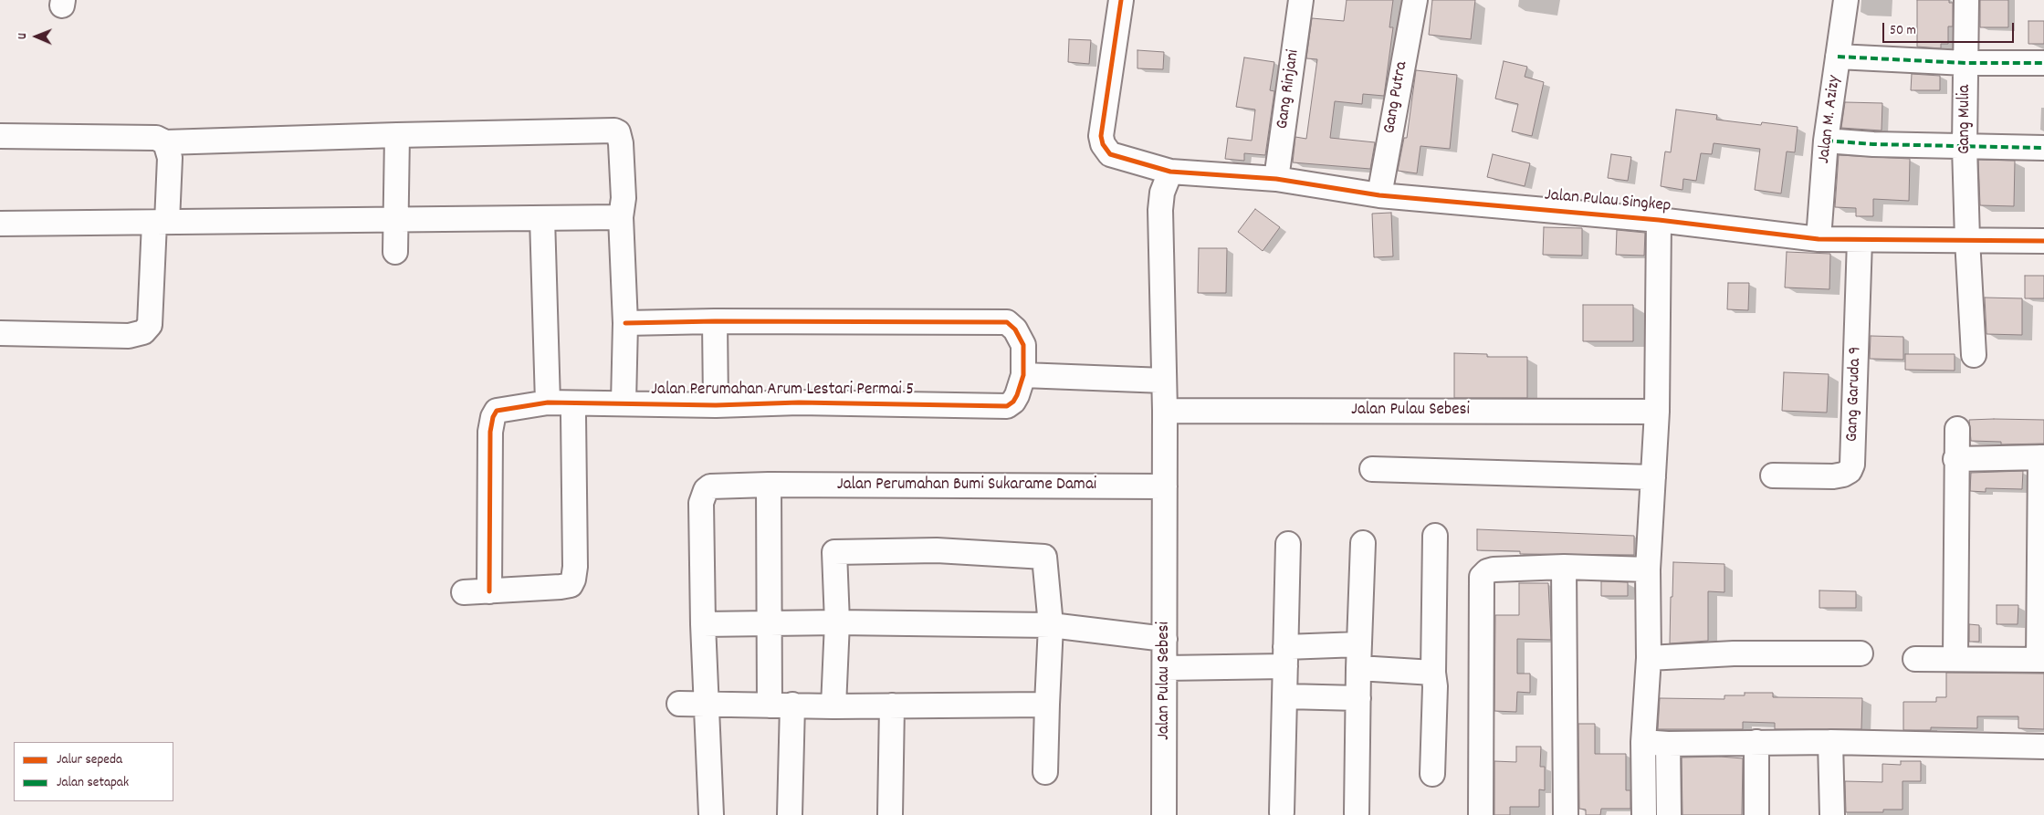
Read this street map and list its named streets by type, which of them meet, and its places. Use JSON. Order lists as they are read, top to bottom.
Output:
{
  "streets": {
    "street": [
      "Gang Rinjani",
      "Gang Putra",
      "Jalan M. Azizy",
      "Gang Mulia",
      "Jalan Pulau Singkep",
      "Jalan Perumahan Arum Lestari Permai 5",
      "Gang Garuda 9",
      "Jalan Pulau Sebesi",
      "Jalan Perumahan Bumi Sukarame Damai"
    ]
  },
  "crossings": [
    ["Gang Rinjani", "Jalan Pulau Singkep"],
    ["Gang Putra", "Jalan Pulau Singkep"],
    ["Jalan M. Azizy", "Jalan Pulau Singkep"],
    ["Gang Mulia", "Jalan Pulau Singkep"],
    ["Jalan Pulau Singkep", "Gang Garuda 9"],
    ["Jalan Pulau Singkep", "Jalan Pulau Sebesi"],
    ["Jalan Pulau Sebesi", "Jalan Perumahan Bumi Sukarame Damai"]
  ],
  "legend": ["Jalur sepeda", "Jalan setapak"],
  "scale_bar": "50 m",
  "north": "left"
}
